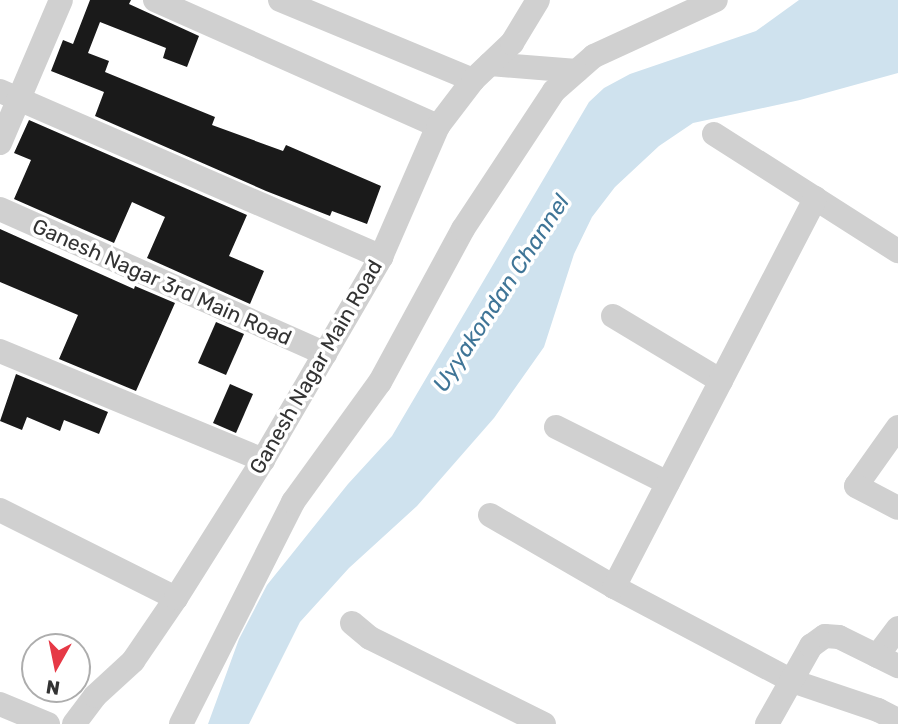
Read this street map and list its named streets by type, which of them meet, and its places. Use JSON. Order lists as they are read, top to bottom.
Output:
{
  "streets": {
    "street": ["Ganesh Nagar 3rd Main Road", "Ganesh Nagar Main Road"]
  },
  "crossings": [
    ["Ganesh Nagar 3rd Main Road", "Ganesh Nagar Main Road"]
  ],
  "water": ["Uyyakondan Channel"],
  "north": "bottom"
}
